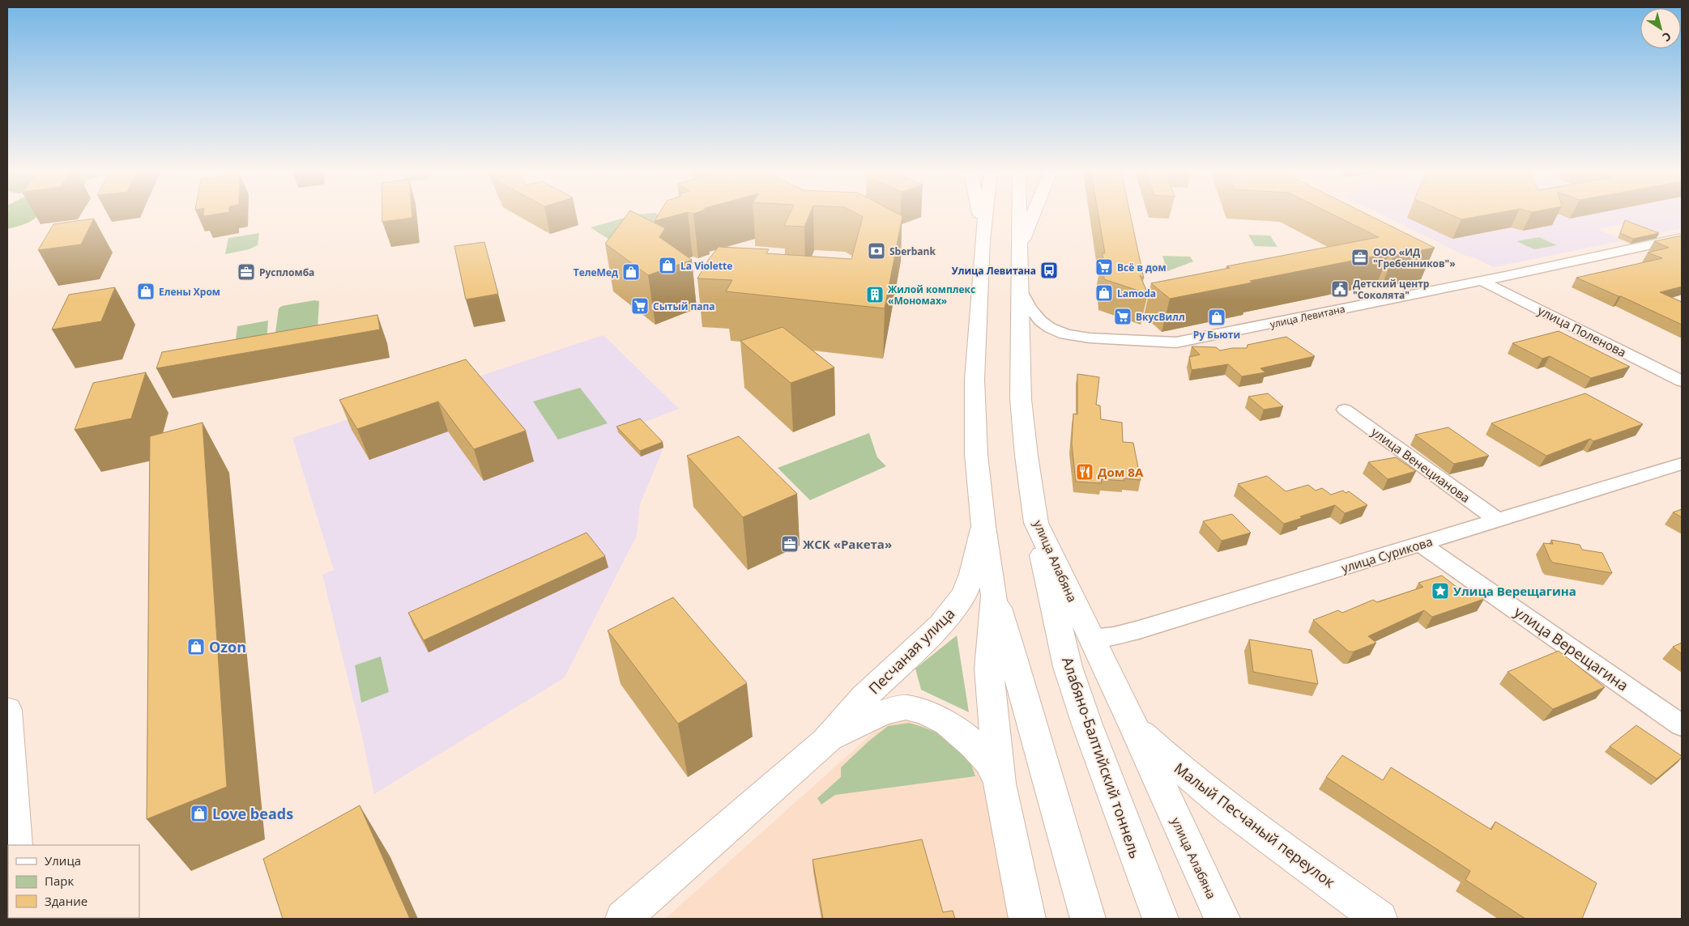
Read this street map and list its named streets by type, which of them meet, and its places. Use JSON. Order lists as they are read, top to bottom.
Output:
{
  "streets": {
    "main road": [
      "улица Алабяна",
      "Песчаная улица",
      "Алабяно-Балтийский тоннель",
      "Малый Песчаный переулок"
    ],
    "street": [
      "улица Левитана",
      "улица Поленова",
      "улица Венецианова",
      "улица Сурикова",
      "улица Верещагина"
    ]
  },
  "crossings": [
    ["улица Левитана", "улица Поленова"],
    ["улица Левитана", "улица Алабяна"],
    ["улица Венецианова", "улица Сурикова"],
    ["улица Сурикова", "улица Алабяна"],
    ["улица Сурикова", "улица Верещагина"],
    ["улица Алабяна", "Алабяно-Балтийский тоннель"],
    ["улица Алабяна", "Малый Песчаный переулок"]
  ],
  "places": {
    "bank": ["Sberbank"],
    "office": ["ООО «ИД \"Гребенников\"»", "Руспломба", "ЖСК «Ракета»"],
    "shop": [
      "La Violette",
      "ТелеМед",
      "Елены Хром",
      "Lamoda",
      "Ру Бьюти",
      "Ozon",
      "Love beads"
    ],
    "supermarket": ["Всё в дом", "Сытый папа", "ВкусВилл"],
    "bus stop": ["Улица Левитана"],
    "public building": ["Детский центр \"Соколята\""],
    "building": ["Жилой комплекс «Мономах»"],
    "restaurant": ["Дом 8А"],
    "place": ["Улица Верещагина"]
  },
  "legend": ["Улица", "Парк", "Здание"],
  "north": "bottom right"
}
